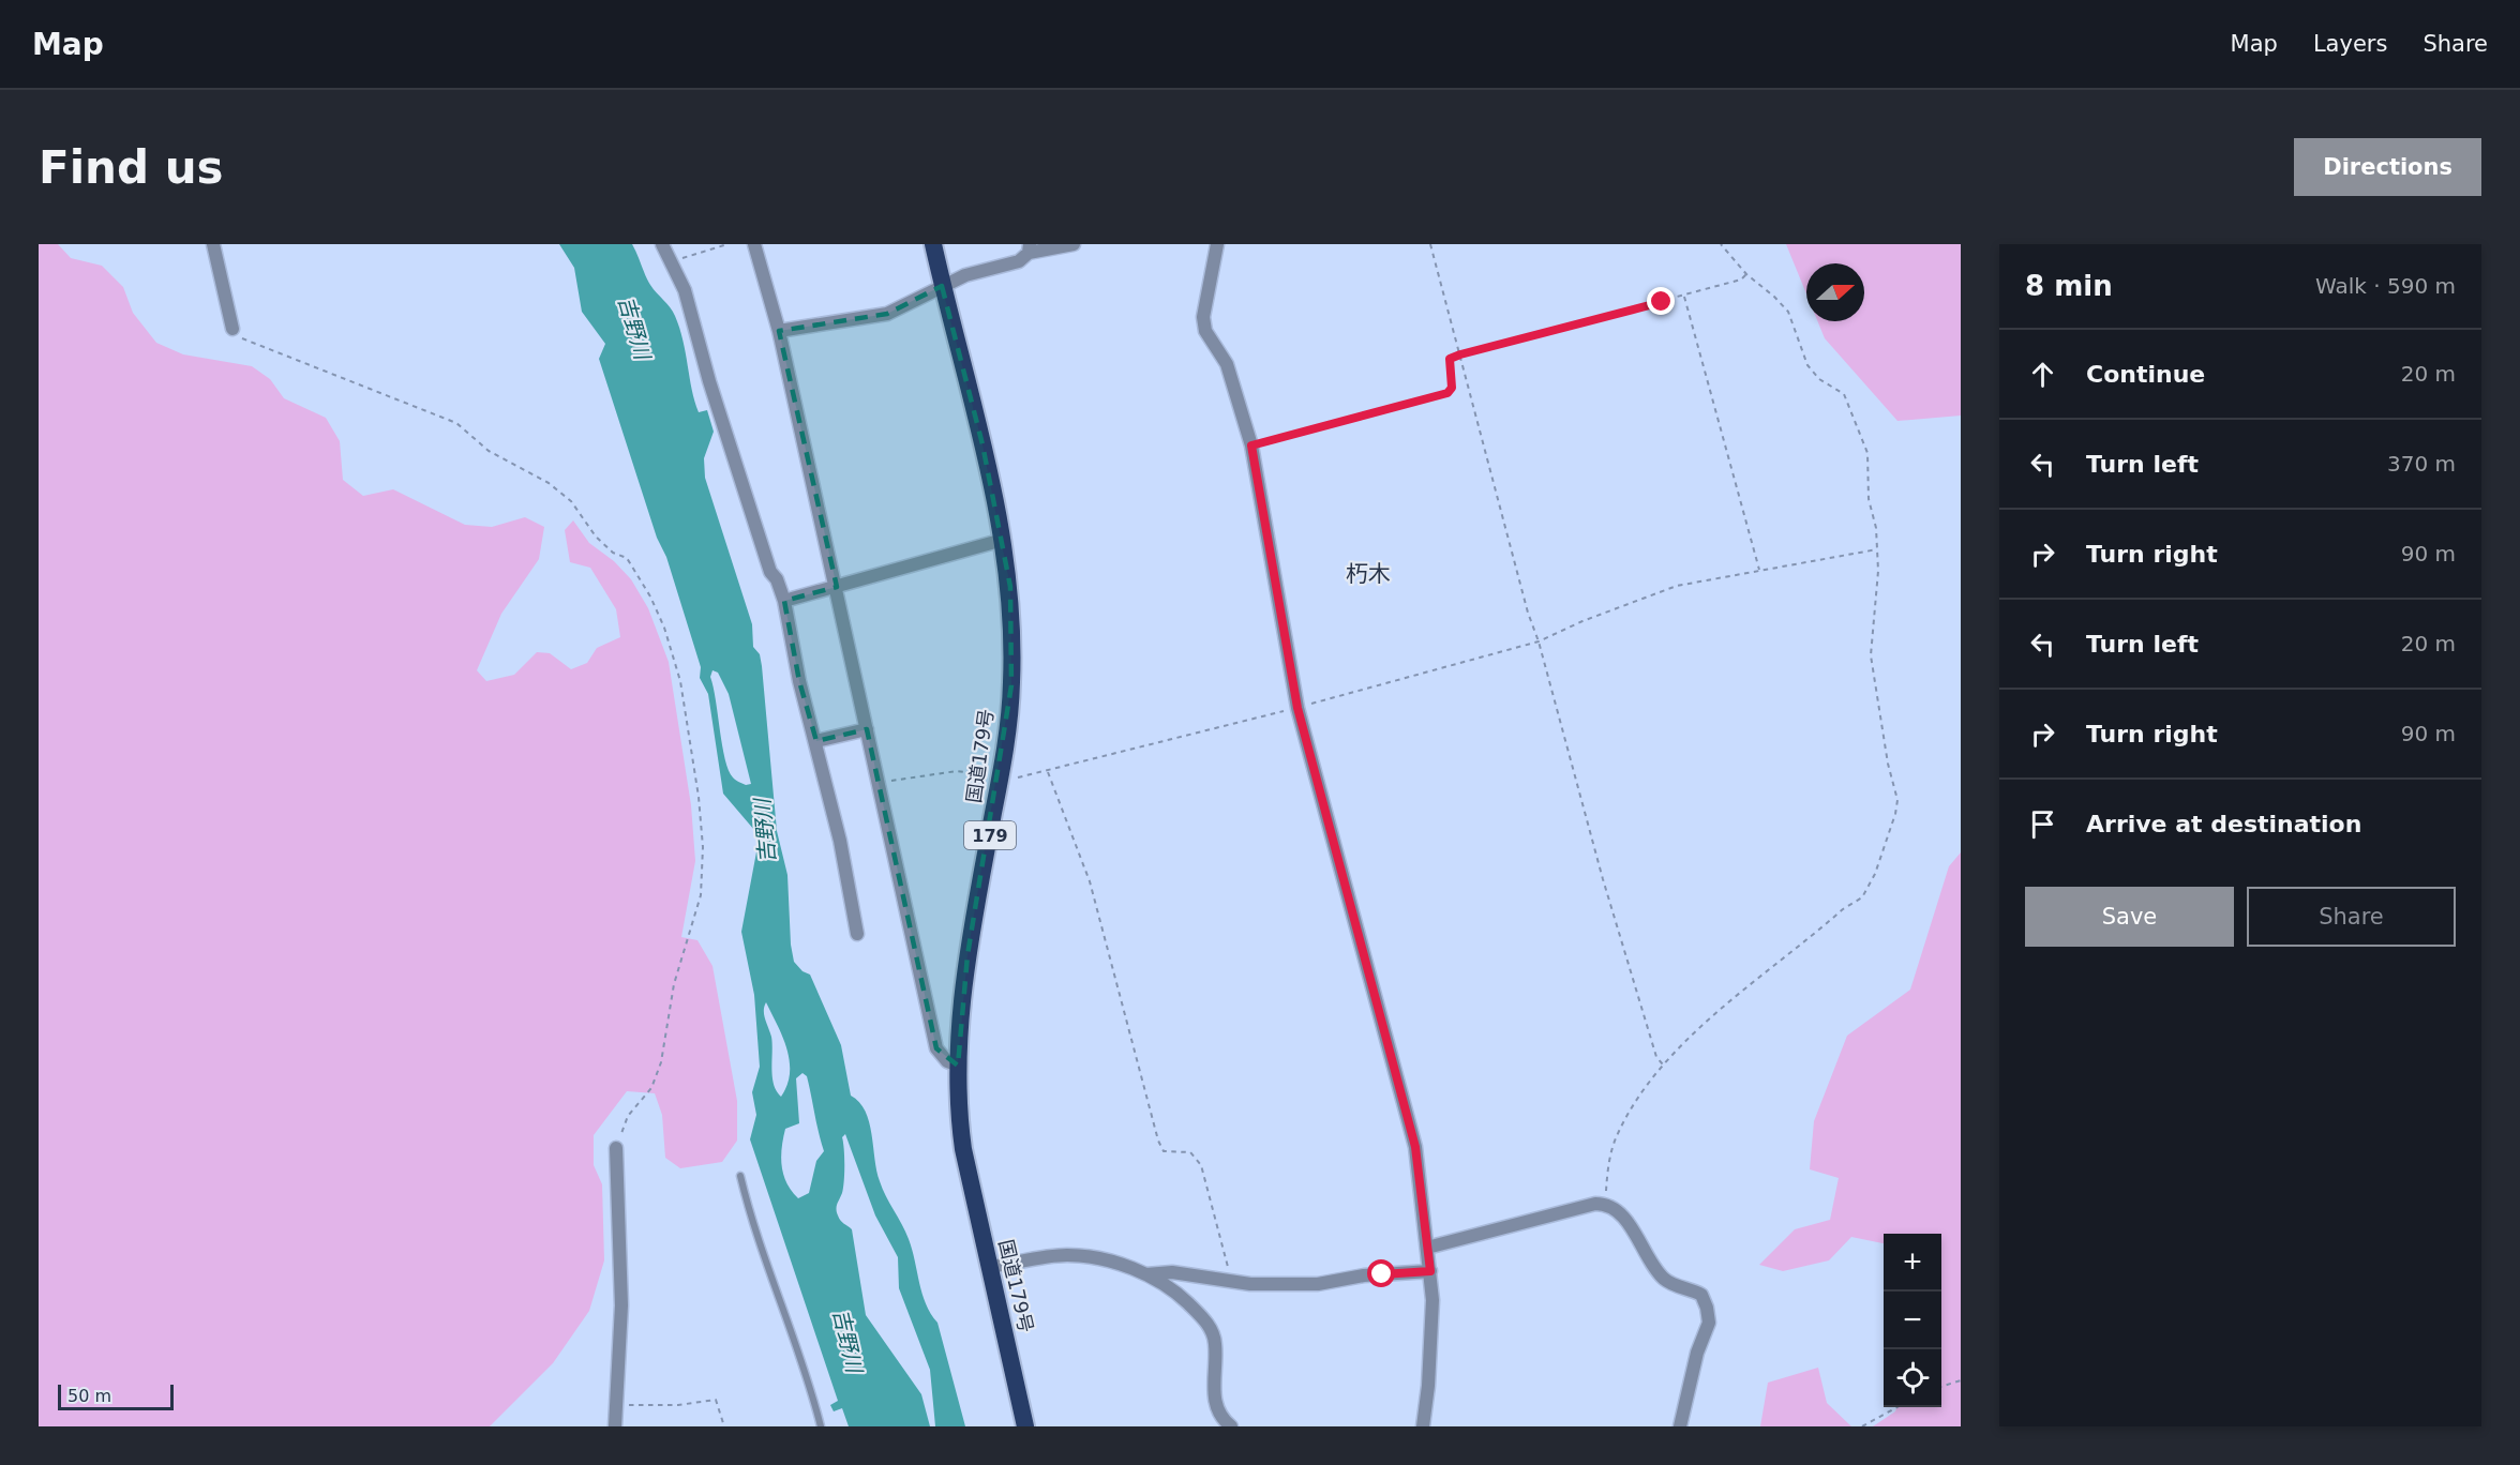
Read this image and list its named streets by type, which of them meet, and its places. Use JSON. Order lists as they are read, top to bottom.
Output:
{
  "streets": {
    "highway": ["国道179号", "179"]
  },
  "districts": ["朽木"],
  "water": ["吉野川"],
  "scale_bar": "50 m",
  "north": "right",
  "page": {
    "header": "Map",
    "nav": ["Map", "Layers", "Share"],
    "buttons": [
      "Directions",
      ["Save", "Share"]
    ],
    "title": "Find us",
    "heading": ["8 min", "Walk · 590 m"],
    "list": [
      ["Continue", "20 m"],
      ["Turn left", "370 m"],
      ["Turn right", "90 m"],
      ["Turn left", "20 m"],
      ["Turn right", "90 m"],
      "Arrive at destination"
    ],
    "map_buttons": ["+", "−"],
    "scale": "50 m"
  }
}
